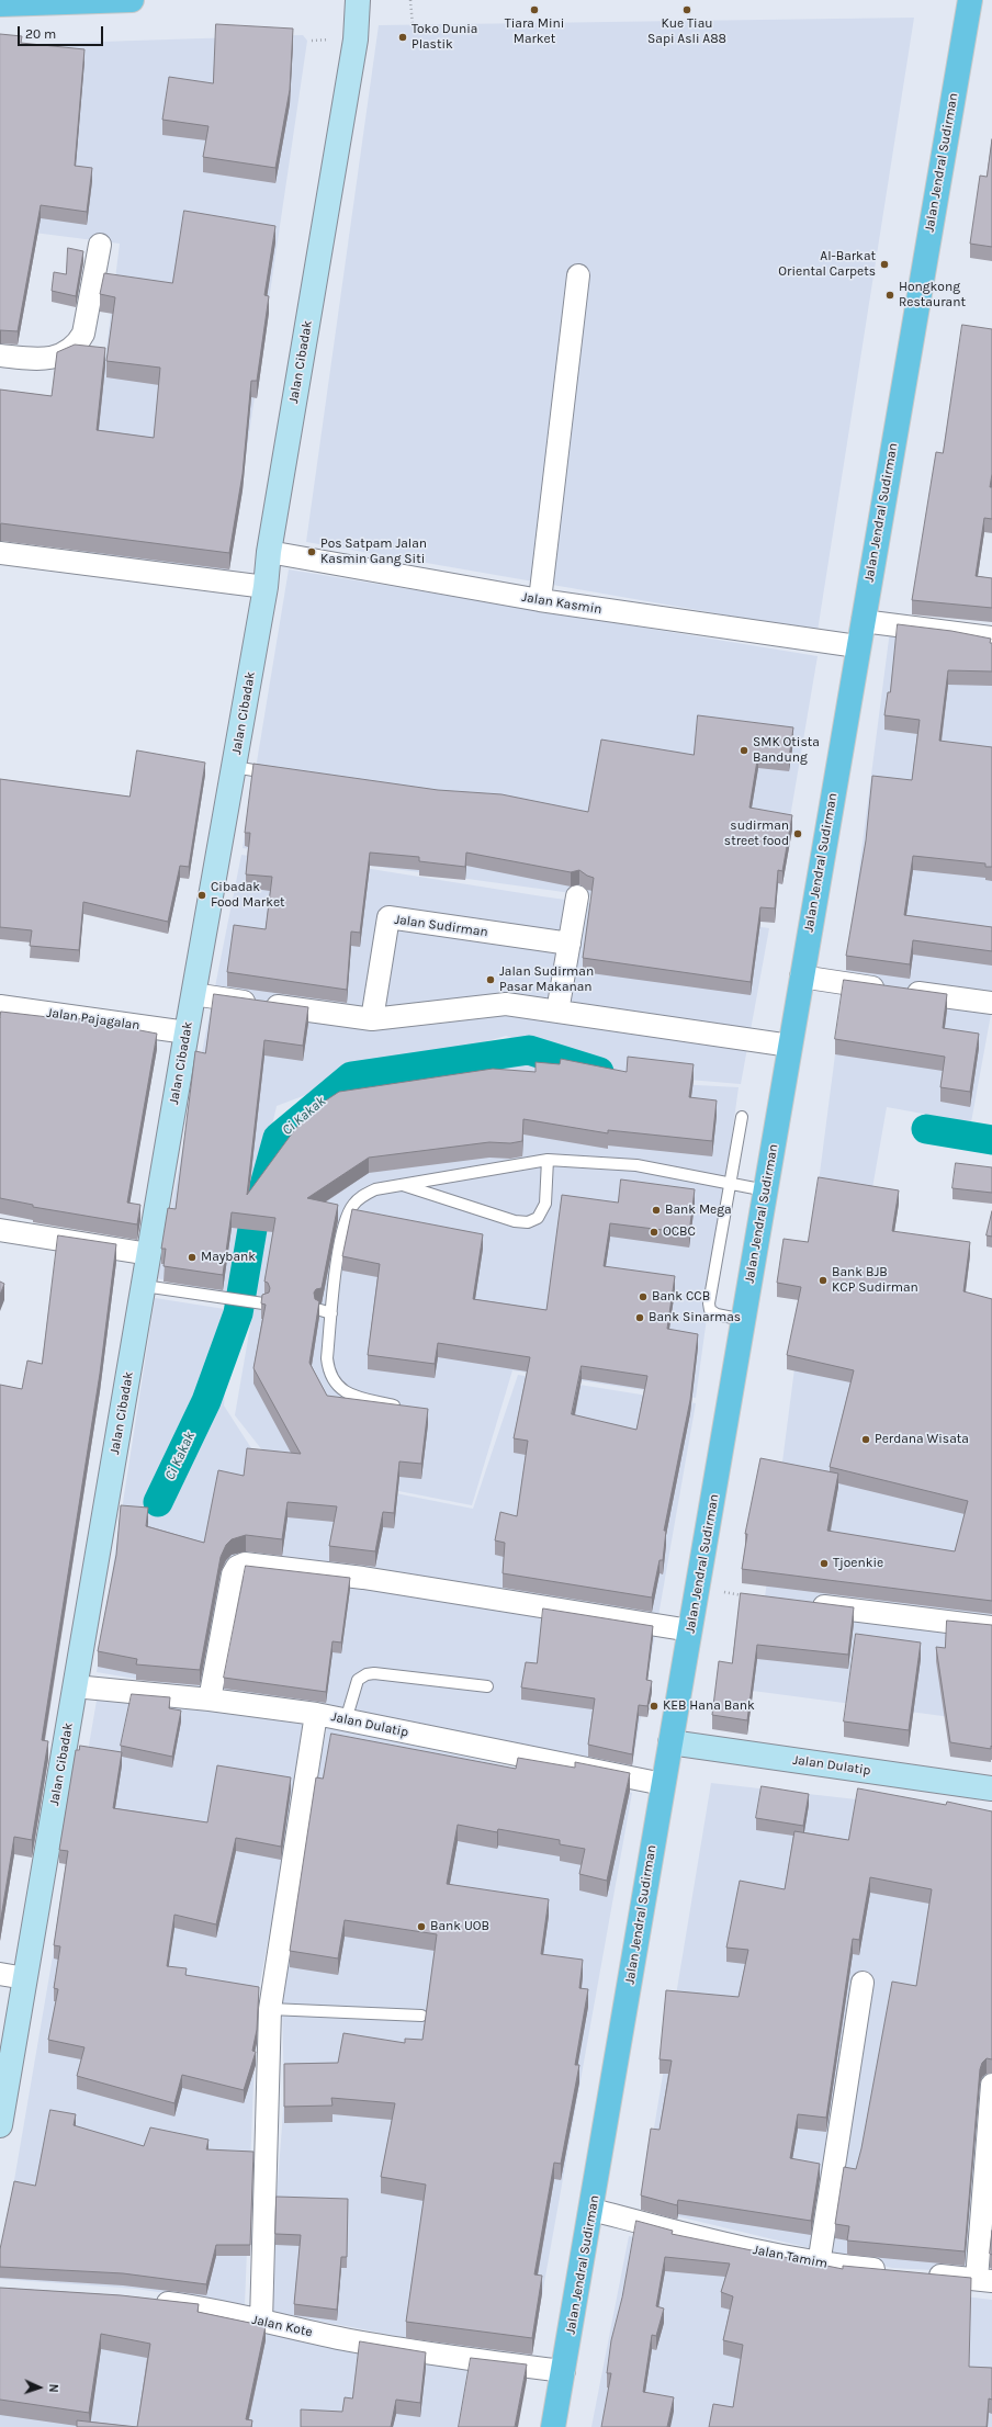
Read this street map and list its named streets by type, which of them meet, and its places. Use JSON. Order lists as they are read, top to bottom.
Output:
{
  "streets": {
    "main road": ["Jalan Jendral Sudirman", "Jalan Cibadak", "Jalan Dulatip"],
    "street": [
      "Jalan Kasmin",
      "Jalan Sudirman",
      "Jalan Pajagalan",
      "Jalan Tamim",
      "Jalan Kote"
    ]
  },
  "crossings": [
    ["Jalan Jendral Sudirman", "Jalan Kasmin"],
    ["Jalan Jendral Sudirman", "Jalan Dulatip"],
    ["Jalan Jendral Sudirman", "Jalan Tamim"],
    ["Jalan Jendral Sudirman", "Jalan Kote"],
    ["Jalan Cibadak", "Jalan Kasmin"],
    ["Jalan Cibadak", "Jalan Pajagalan"],
    ["Jalan Cibadak", "Jalan Dulatip"]
  ],
  "water": ["Ci Kakak"],
  "places": [
    "Tiara Mini Market",
    "Kue Tiau Sapi Asli A88",
    "Toko Dunia Plastik",
    "Al-Barkat Oriental Carpets",
    "Hongkong Restaurant",
    "Pos Satpam Jalan Kasmin Gang Siti",
    "SMK Otista Bandung",
    "sudirman street food",
    "Cibadak Food Market",
    "Jalan Sudirman Pasar Makanan",
    "Bank Mega",
    "OCBC",
    "Maybank",
    "Bank BJB KCP Sudirman",
    "Bank CCB",
    "Bank Sinarmas",
    "Perdana Wisata",
    "Tjoenkie",
    "KEB Hana Bank",
    "Bank UOB"
  ],
  "scale_bar": "20 m",
  "north": "right"
}
